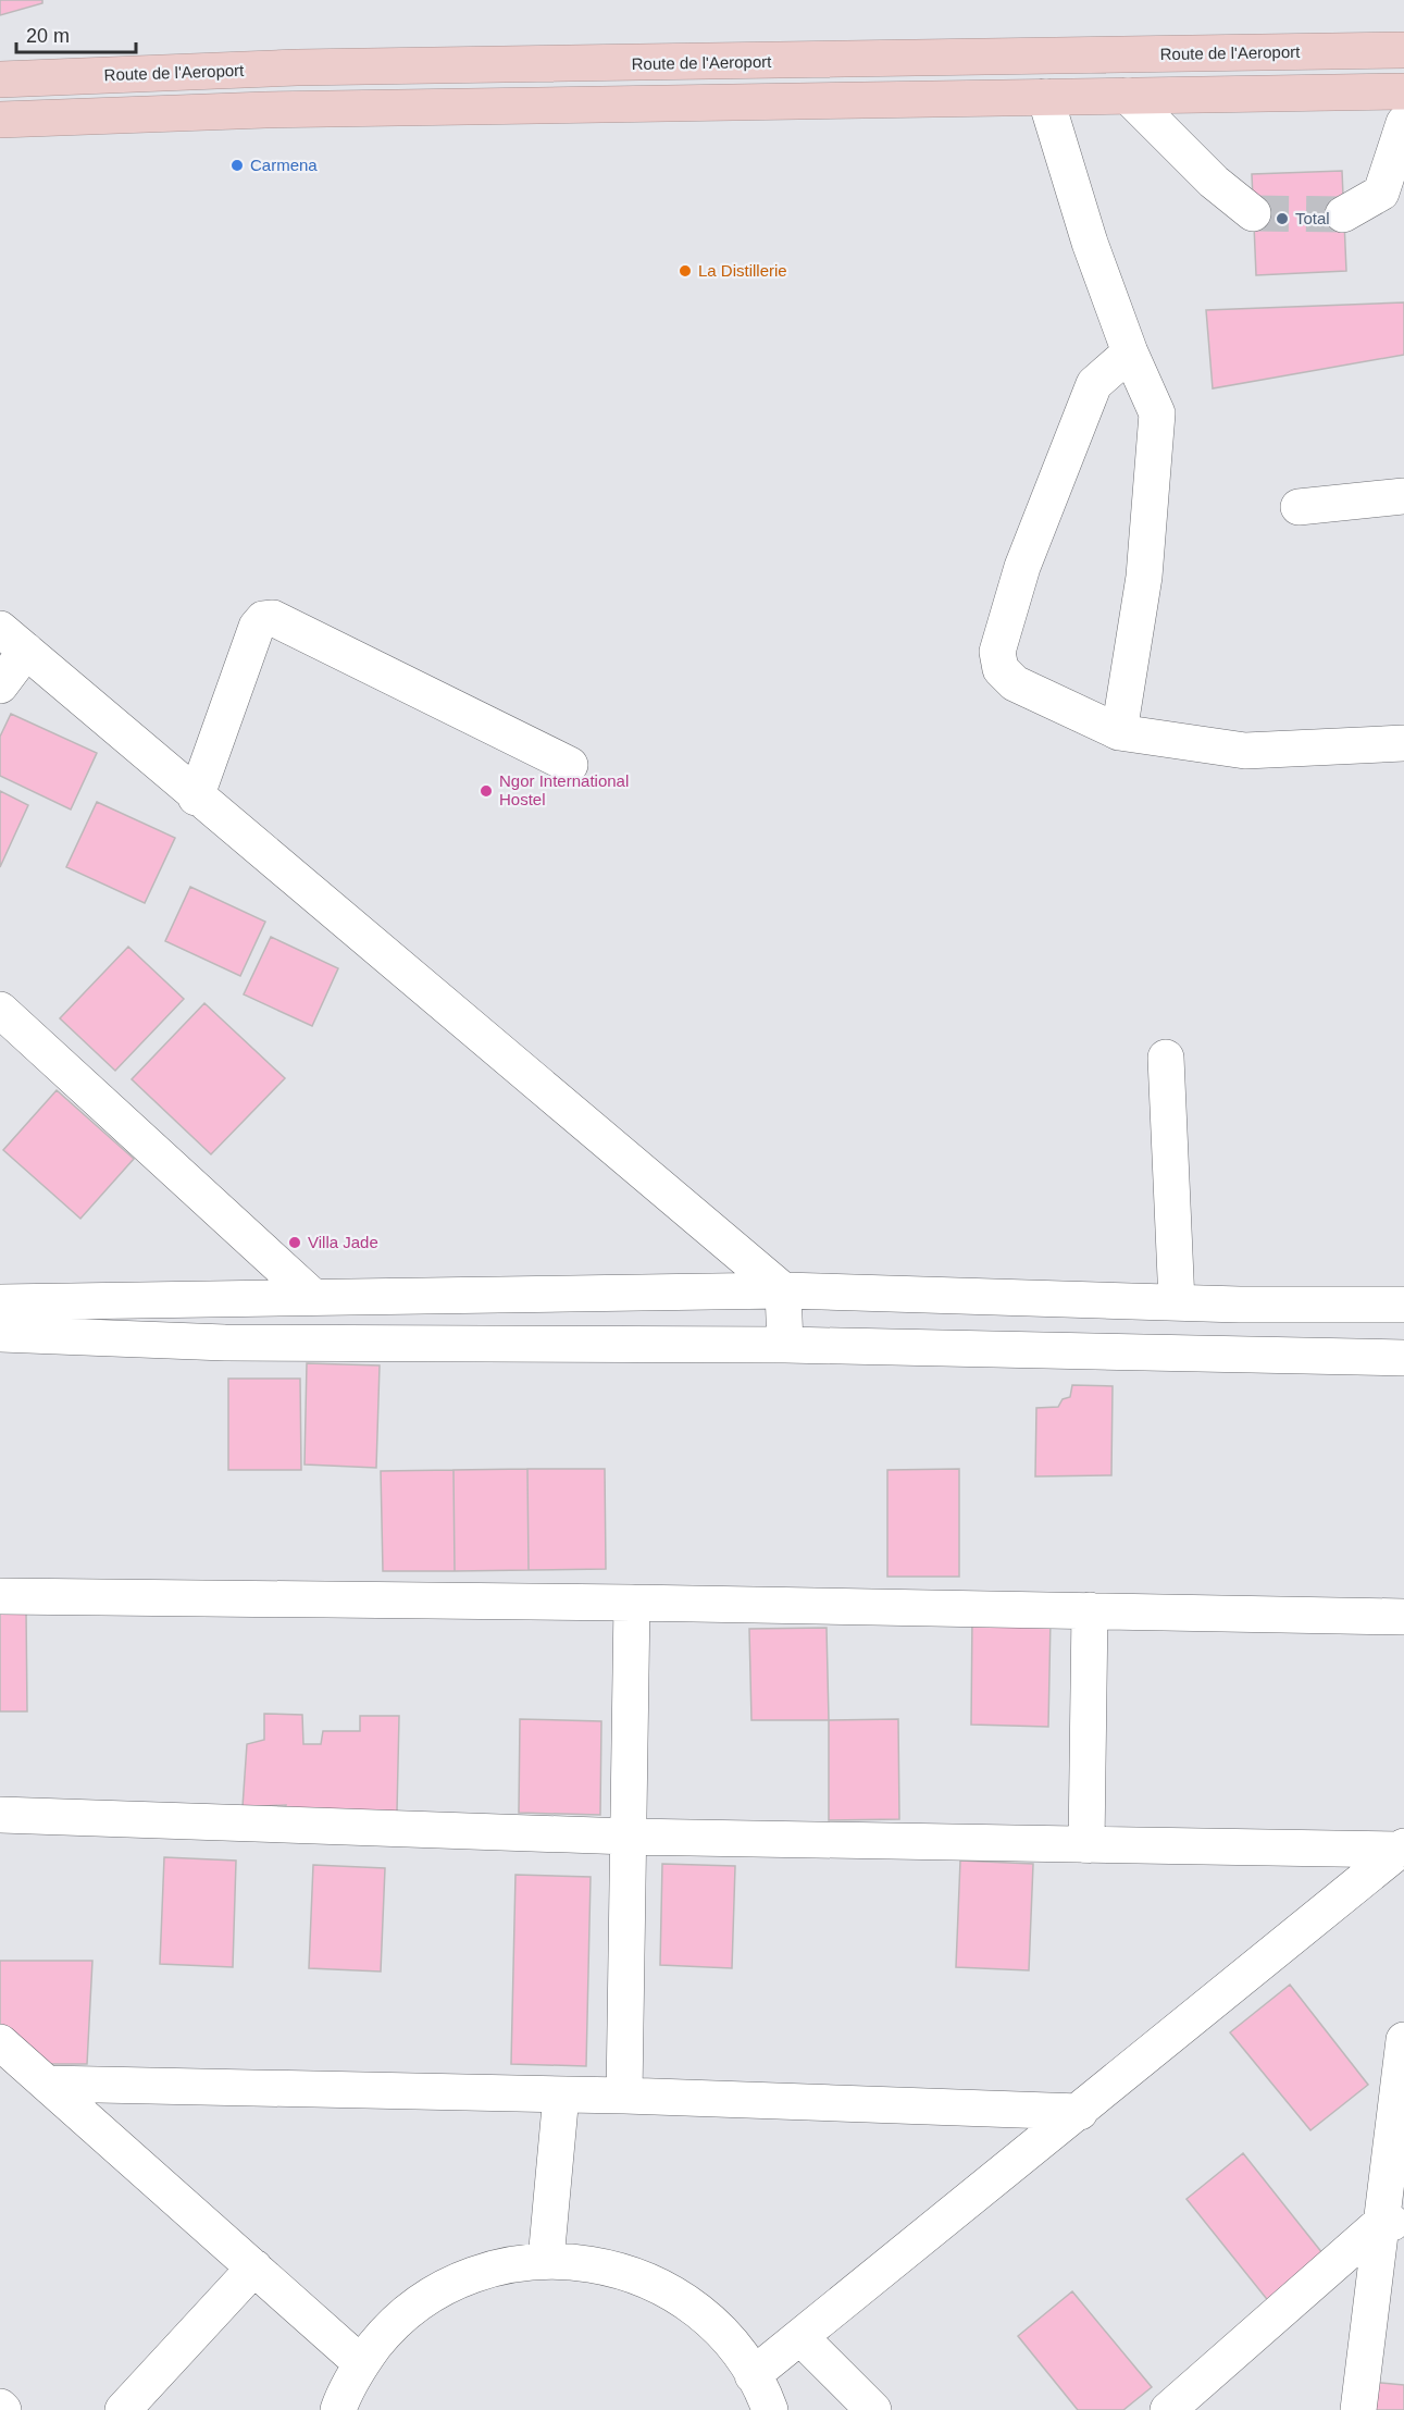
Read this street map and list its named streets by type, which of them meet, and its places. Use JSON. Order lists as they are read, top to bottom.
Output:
{
  "streets": {
    "highway": ["Route de l'Aeroport"]
  },
  "places": [
    "Carmena",
    "Total",
    "La Distillerie",
    "Ngor International Hostel",
    "Villa Jade"
  ],
  "scale_bar": "20 m"
}
